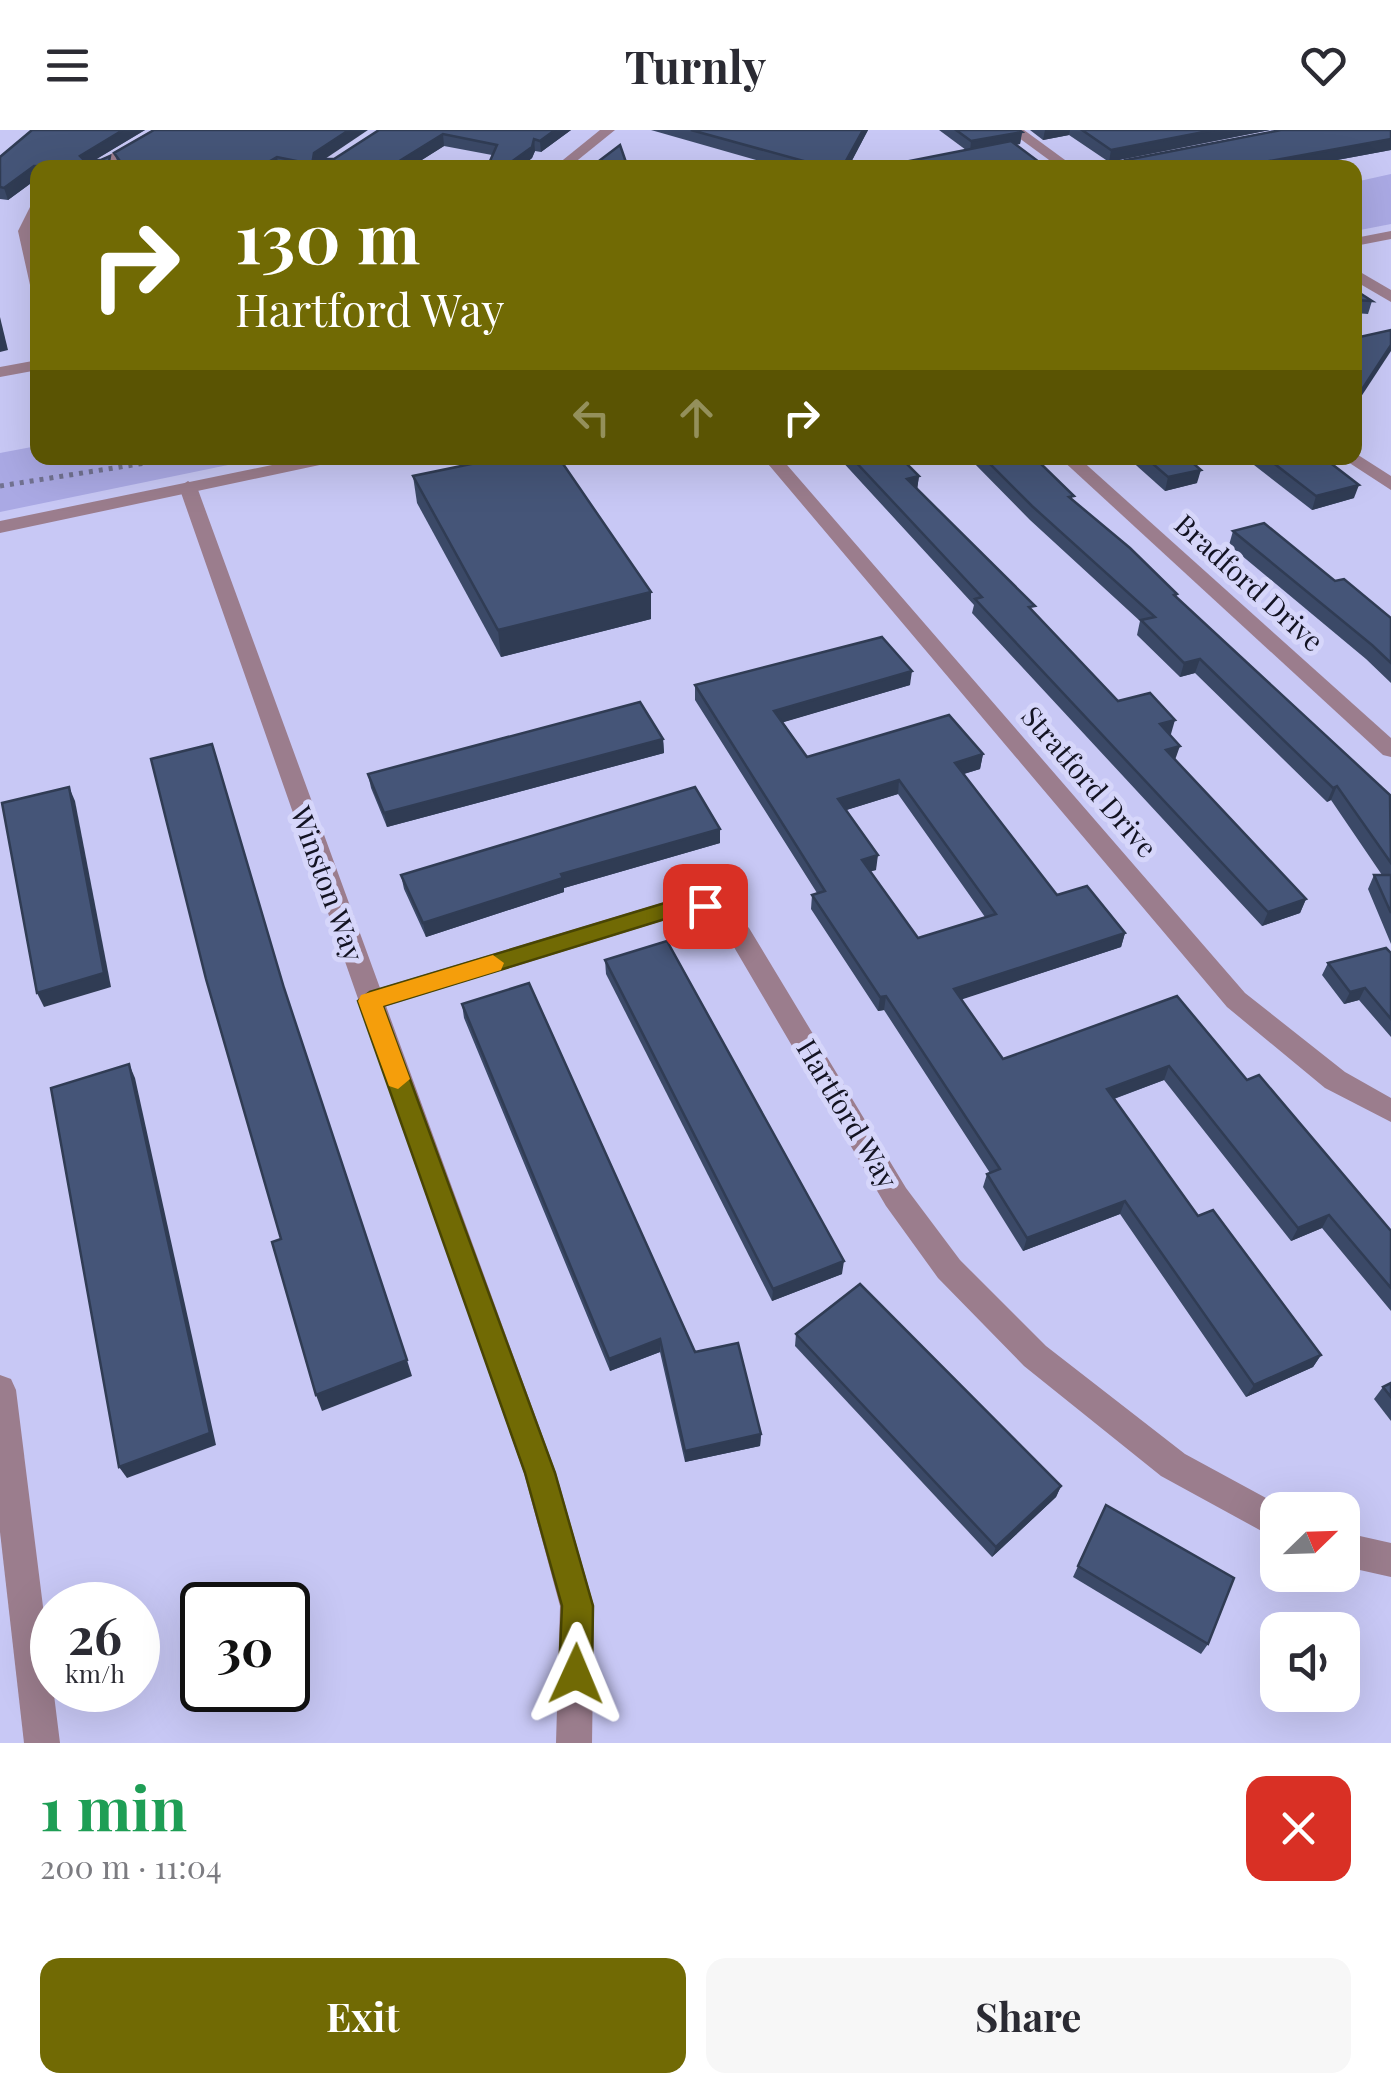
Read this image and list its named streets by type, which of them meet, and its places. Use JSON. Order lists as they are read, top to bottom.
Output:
{
  "streets": {
    "street": [
      "Bradford Drive",
      "Stratford Drive",
      "Winston Way",
      "Hartford Way"
    ]
  },
  "crossings": [
    ["Winston Way", "Hartford Way"]
  ],
  "north": "top right",
  "page": {
    "header": "Turnly",
    "turn": ["130 m", "Hartford Way"],
    "speed": "26 km/h",
    "limit": "30",
    "heading": ["1 min", "200 m · 11:04"],
    "buttons": ["Exit", "Share"]
  }
}
